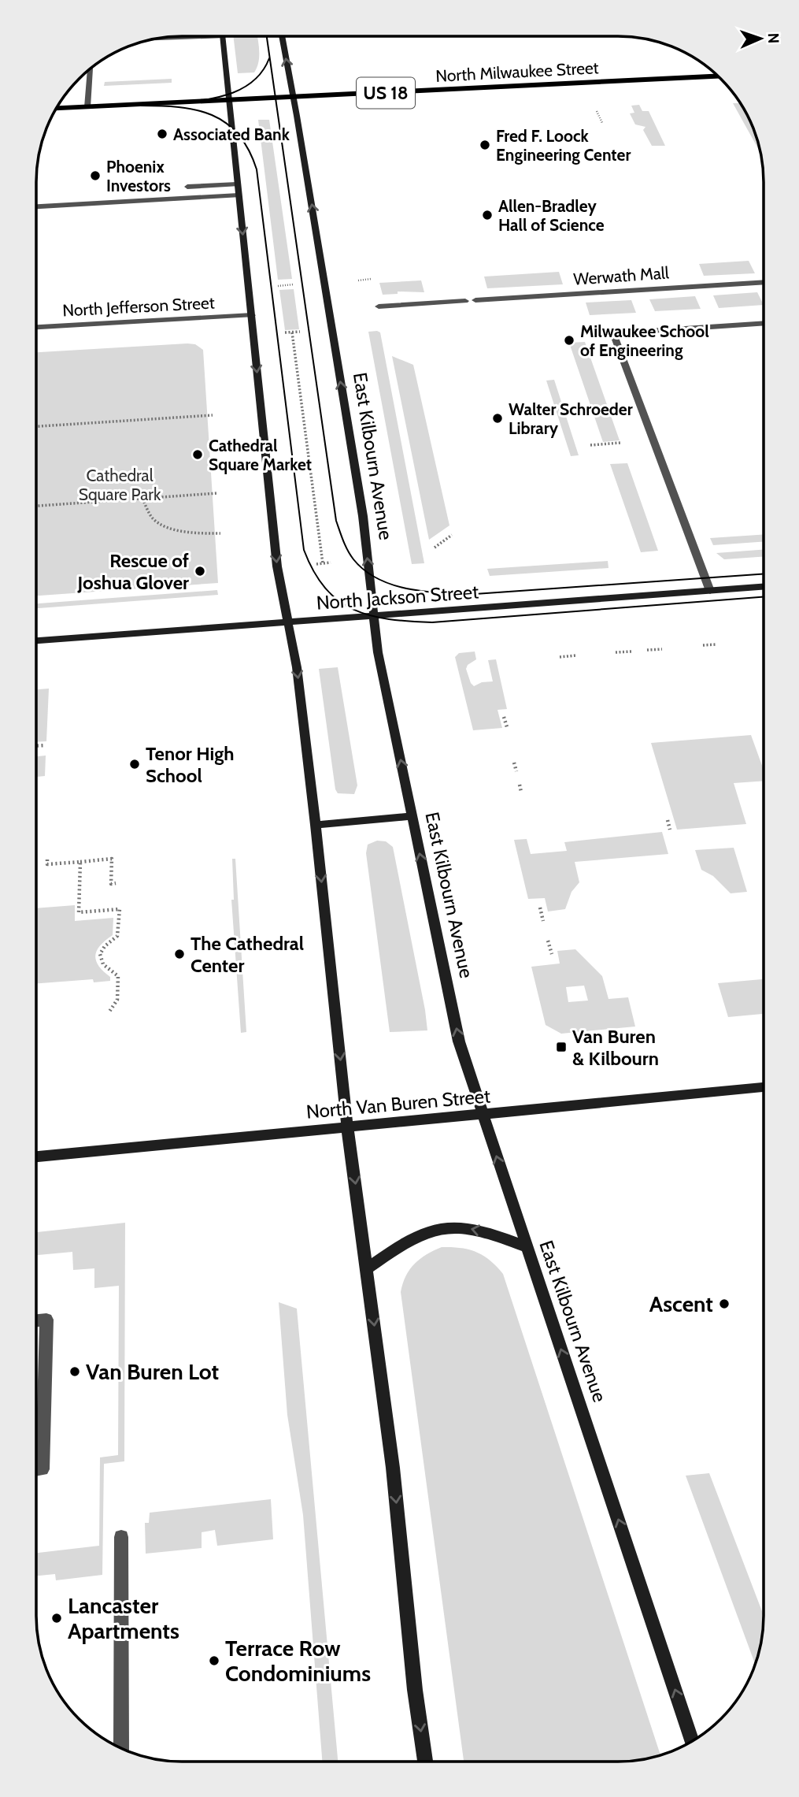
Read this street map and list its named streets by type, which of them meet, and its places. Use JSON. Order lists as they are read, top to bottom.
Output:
{
  "streets": {
    "main road": ["North Milwaukee Street", "US 18"],
    "street": [
      "Werwath Mall",
      "North Jefferson Street",
      "East Kilbourn Avenue",
      "North Jackson Street",
      "North Van Buren Street"
    ]
  },
  "crossings": [
    ["North Milwaukee Street", "East Kilbourn Avenue"],
    ["East Kilbourn Avenue", "North Jackson Street"],
    ["East Kilbourn Avenue", "North Van Buren Street"]
  ],
  "parks": ["Cathedral Square Park"],
  "places": {
    "other": [
      "Associated Bank",
      "Fred F. Loock Engineering Center",
      "Phoenix Investors",
      "Allen-Bradley Hall of Science",
      "Milwaukee School of Engineering",
      "Walter Schroeder Library",
      "Cathedral Square Market",
      "Rescue of Joshua Glover",
      "Tenor High School",
      "The Cathedral Center",
      "Ascent",
      "Van Buren Lot",
      "Lancaster Apartments",
      "Terrace Row Condominiums"
    ],
    "transit": ["Van Buren & Kilbourn"]
  },
  "north": "right"
}
